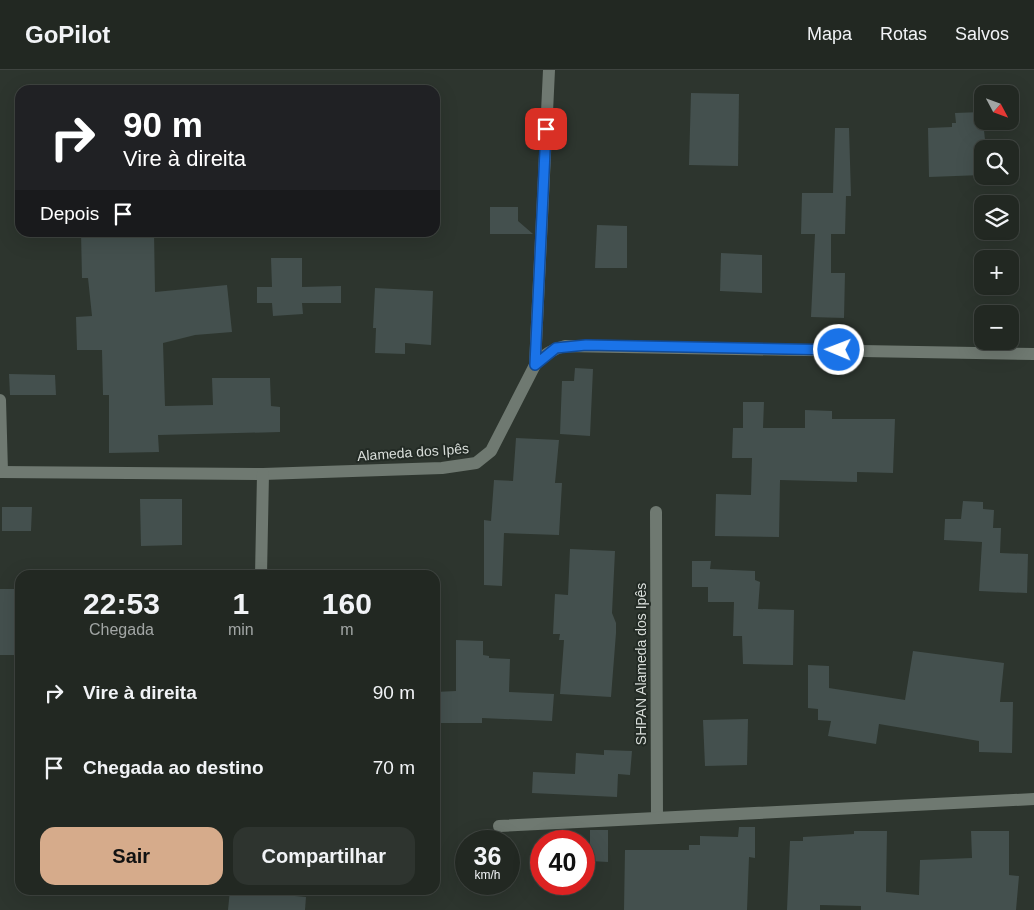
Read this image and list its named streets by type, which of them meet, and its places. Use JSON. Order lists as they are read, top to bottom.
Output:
{
  "streets": {
    "street": ["Alameda dos Ipês", "SHPAN Alameda dos Ipês"]
  },
  "north": "bottom right",
  "page": {
    "header": "GoPilot",
    "nav": ["Mapa", "Rotas", "Salvos"],
    "map_buttons": ["+", "−"],
    "turn": ["90 m", "Vire à direita"],
    "then": "Depois",
    "eta": [
      "22:53",
      "Chegada",
      "1",
      "min",
      "160",
      "m"
    ],
    "list": [
      {
        "name": "Vire à direita",
        "value": "90 m"
      },
      {
        "name": "Chegada ao destino",
        "value": "70 m"
      }
    ],
    "buttons": ["Sair", "Compartilhar"],
    "speed": "36 km/h",
    "limit": "40"
  }
}
